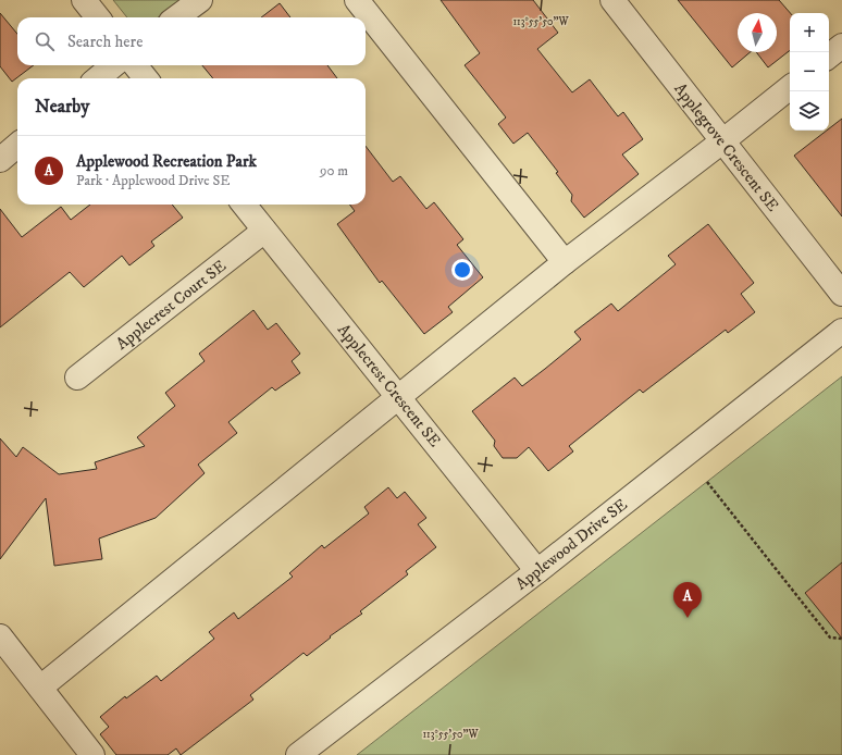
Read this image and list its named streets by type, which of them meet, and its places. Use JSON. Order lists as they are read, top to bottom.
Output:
{
  "streets": {
    "street": [
      "Applegrove Crescent SE",
      "Applecrest Court SE",
      "Applecrest Crescent SE",
      "Applewood Drive SE"
    ]
  },
  "crossings": [
    ["Applecrest Court SE", "Applecrest Crescent SE"],
    ["Applecrest Crescent SE", "Applewood Drive SE"]
  ],
  "north": "top",
  "page": {
    "map_buttons": ["+", "−"],
    "search": "Search here",
    "heading": "Nearby",
    "list": [
      {
        "mark": "A",
        "name": "Applewood Recreation Park",
        "note": "Park · Applewood Drive SE",
        "value": "90 m"
      }
    ],
    "pins": "A"
  },
  "coordinates": ["113°55'50\"W"]
}
